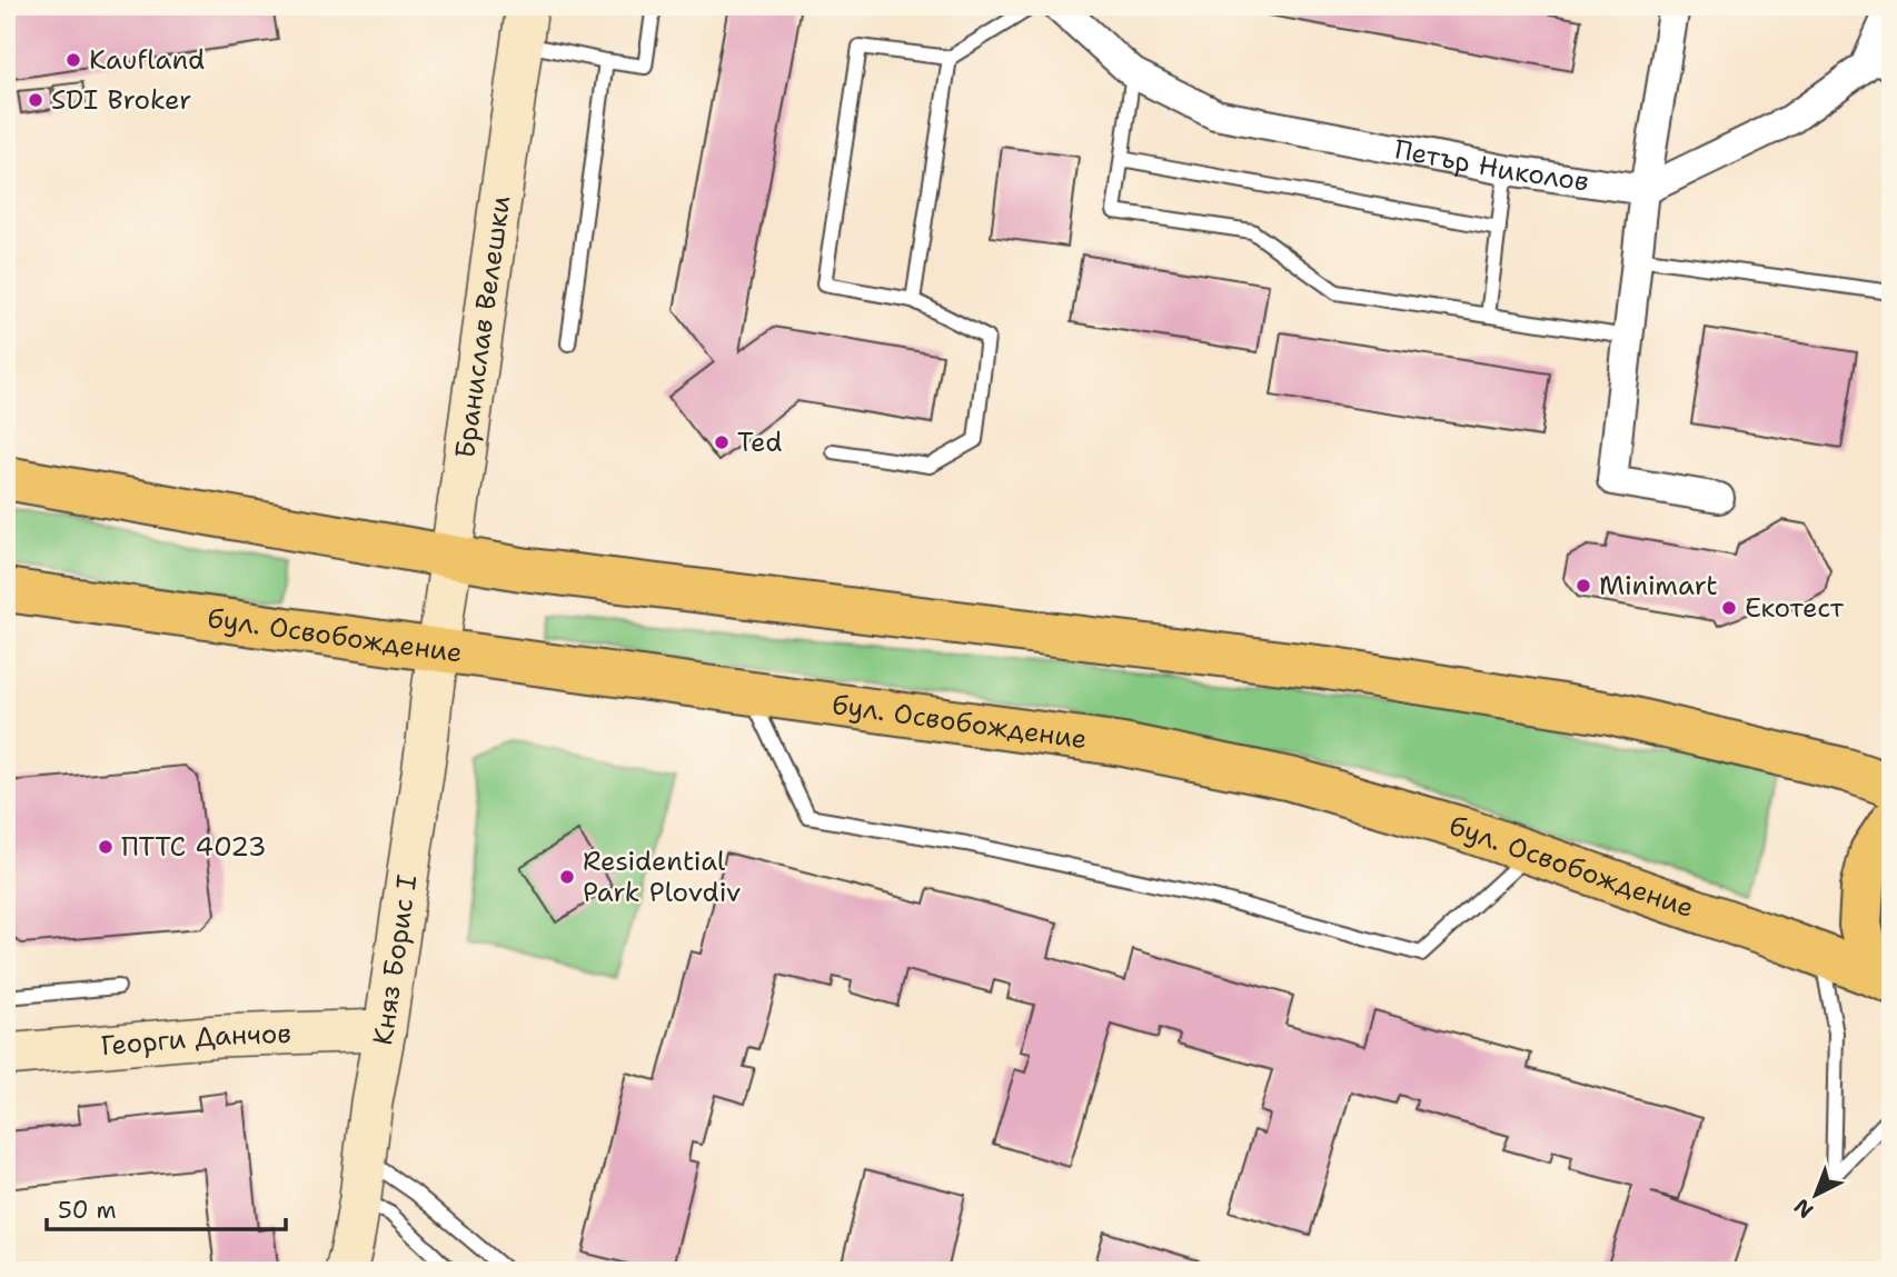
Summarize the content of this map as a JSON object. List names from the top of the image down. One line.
{"streets":{"main road":["бул. Освобождение"],"street":["Петър Николов","Бранислав Велешки","Княз Борис I","Георги Данчов"]},"crossings":[["Бранислав Велешки","бул. Освобождение"],["Бранислав Велешки","Княз Борис I"],["бул. Освобождение","Княз Борис I"],["Княз Борис I","Георги Данчов"]],"places":["Kaufland","SDI Broker","Ted","Minimart","Екотест","ПТТС 4023","Residential Park Plovdiv"],"scale_bar":"50 m","north":"bottom left"}
